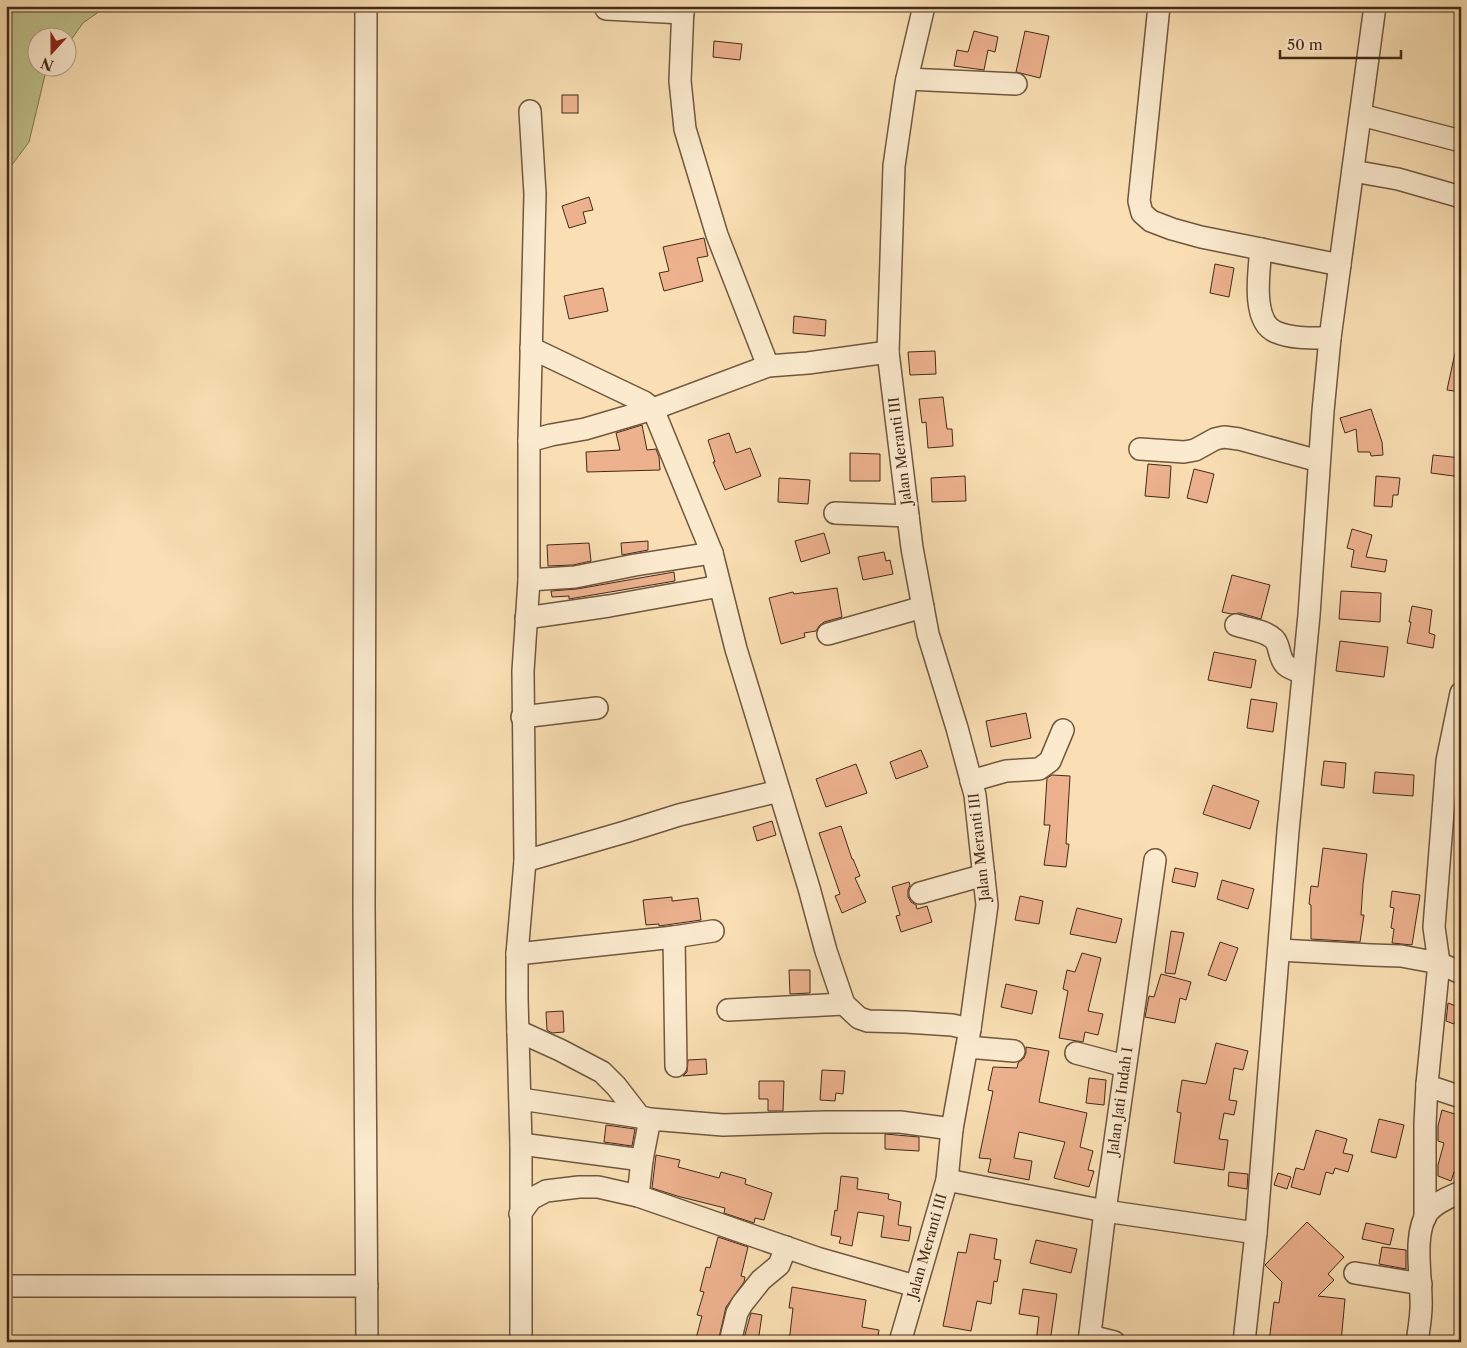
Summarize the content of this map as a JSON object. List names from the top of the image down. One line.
{"streets":{"street":["Jalan Meranti III","Jalan Jati Indah I"]},"scale_bar":"50 m","north":"bottom"}
